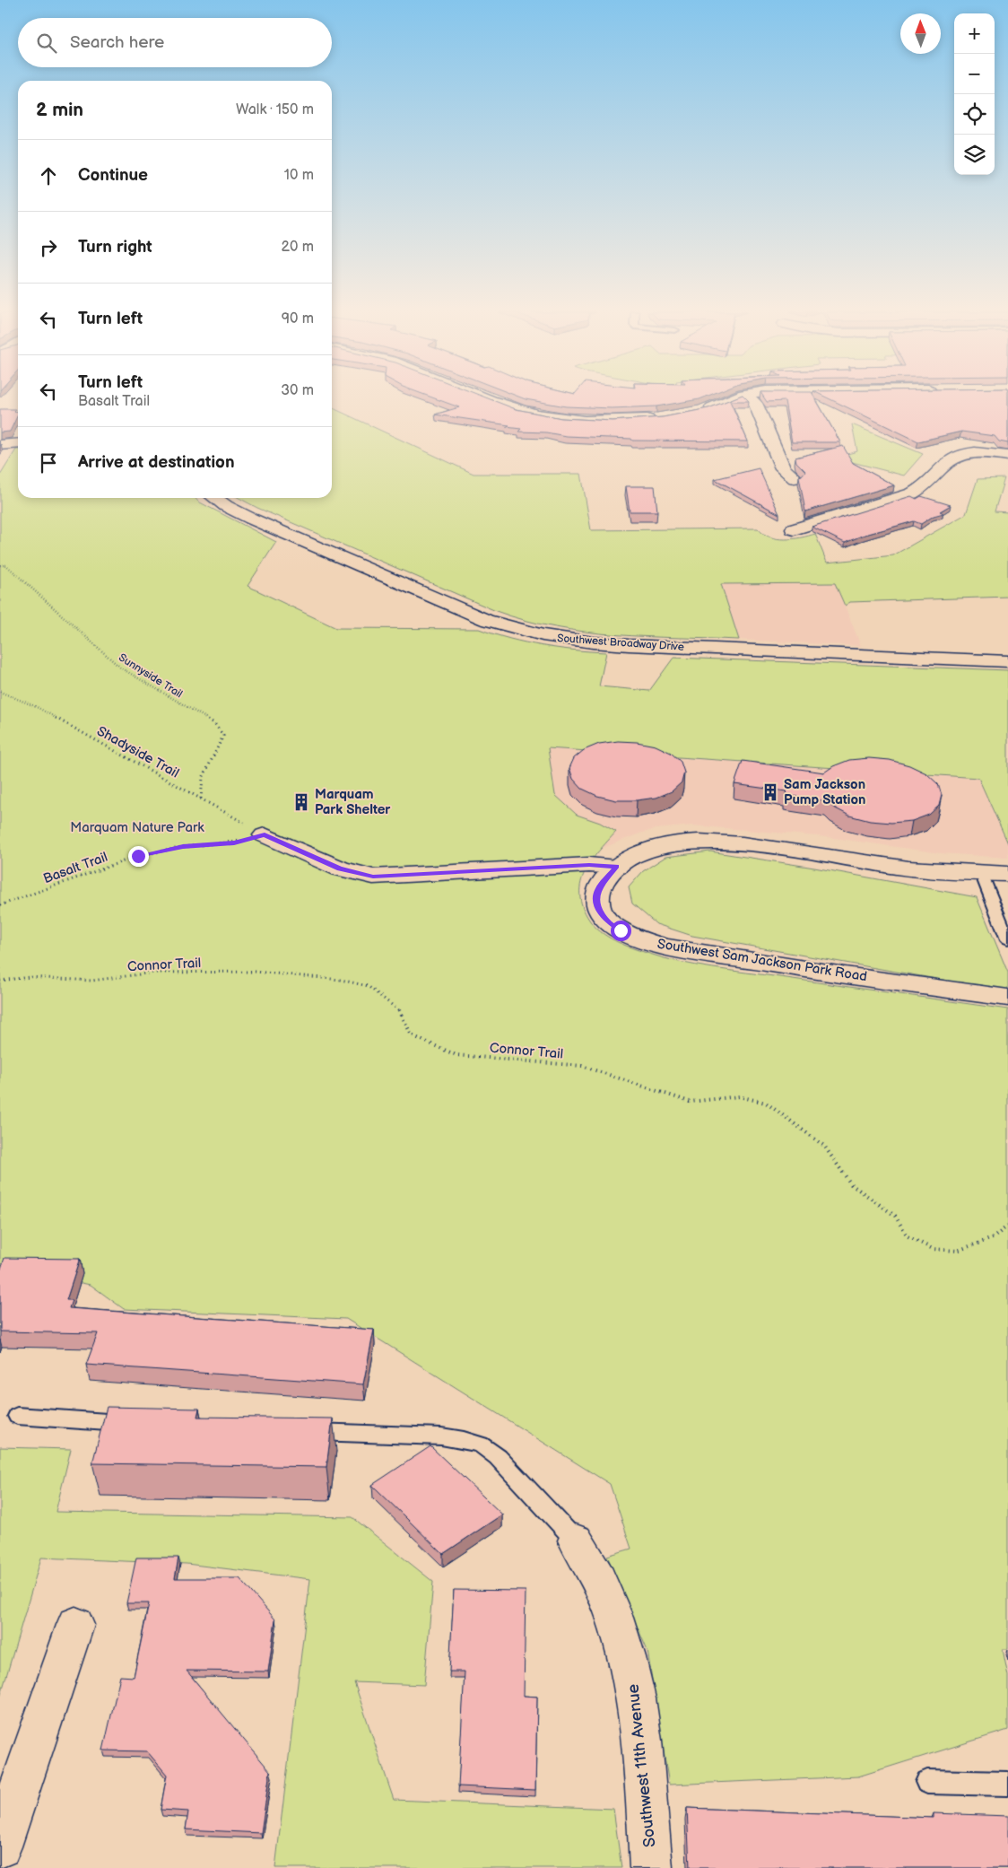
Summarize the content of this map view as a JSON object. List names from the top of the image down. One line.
{"streets":{"street":["Southwest Broadway Drive","Southwest Sam Jackson Park Road","Southwest 11th Avenue"],"path":["Sunnyside Trail","Shadyside Trail","Basalt Trail","Connor Trail"]},"crossings":[["Sunnyside Trail","Shadyside Trail"],["Shadyside Trail","Basalt Trail"]],"parks":["Marquam Nature Park"],"places":{"building":["Sam Jackson Pump Station","Marquam Park Shelter"]},"north":"top","page":{"map_buttons":["+","−"],"search":"Search here","heading":["2 min","Walk · 150 m"],"list":[["Continue","10 m"],["Turn right","20 m"],["Turn left","90 m"],["Turn left","Basalt Trail","30 m"],"Arrive at destination"]}}
